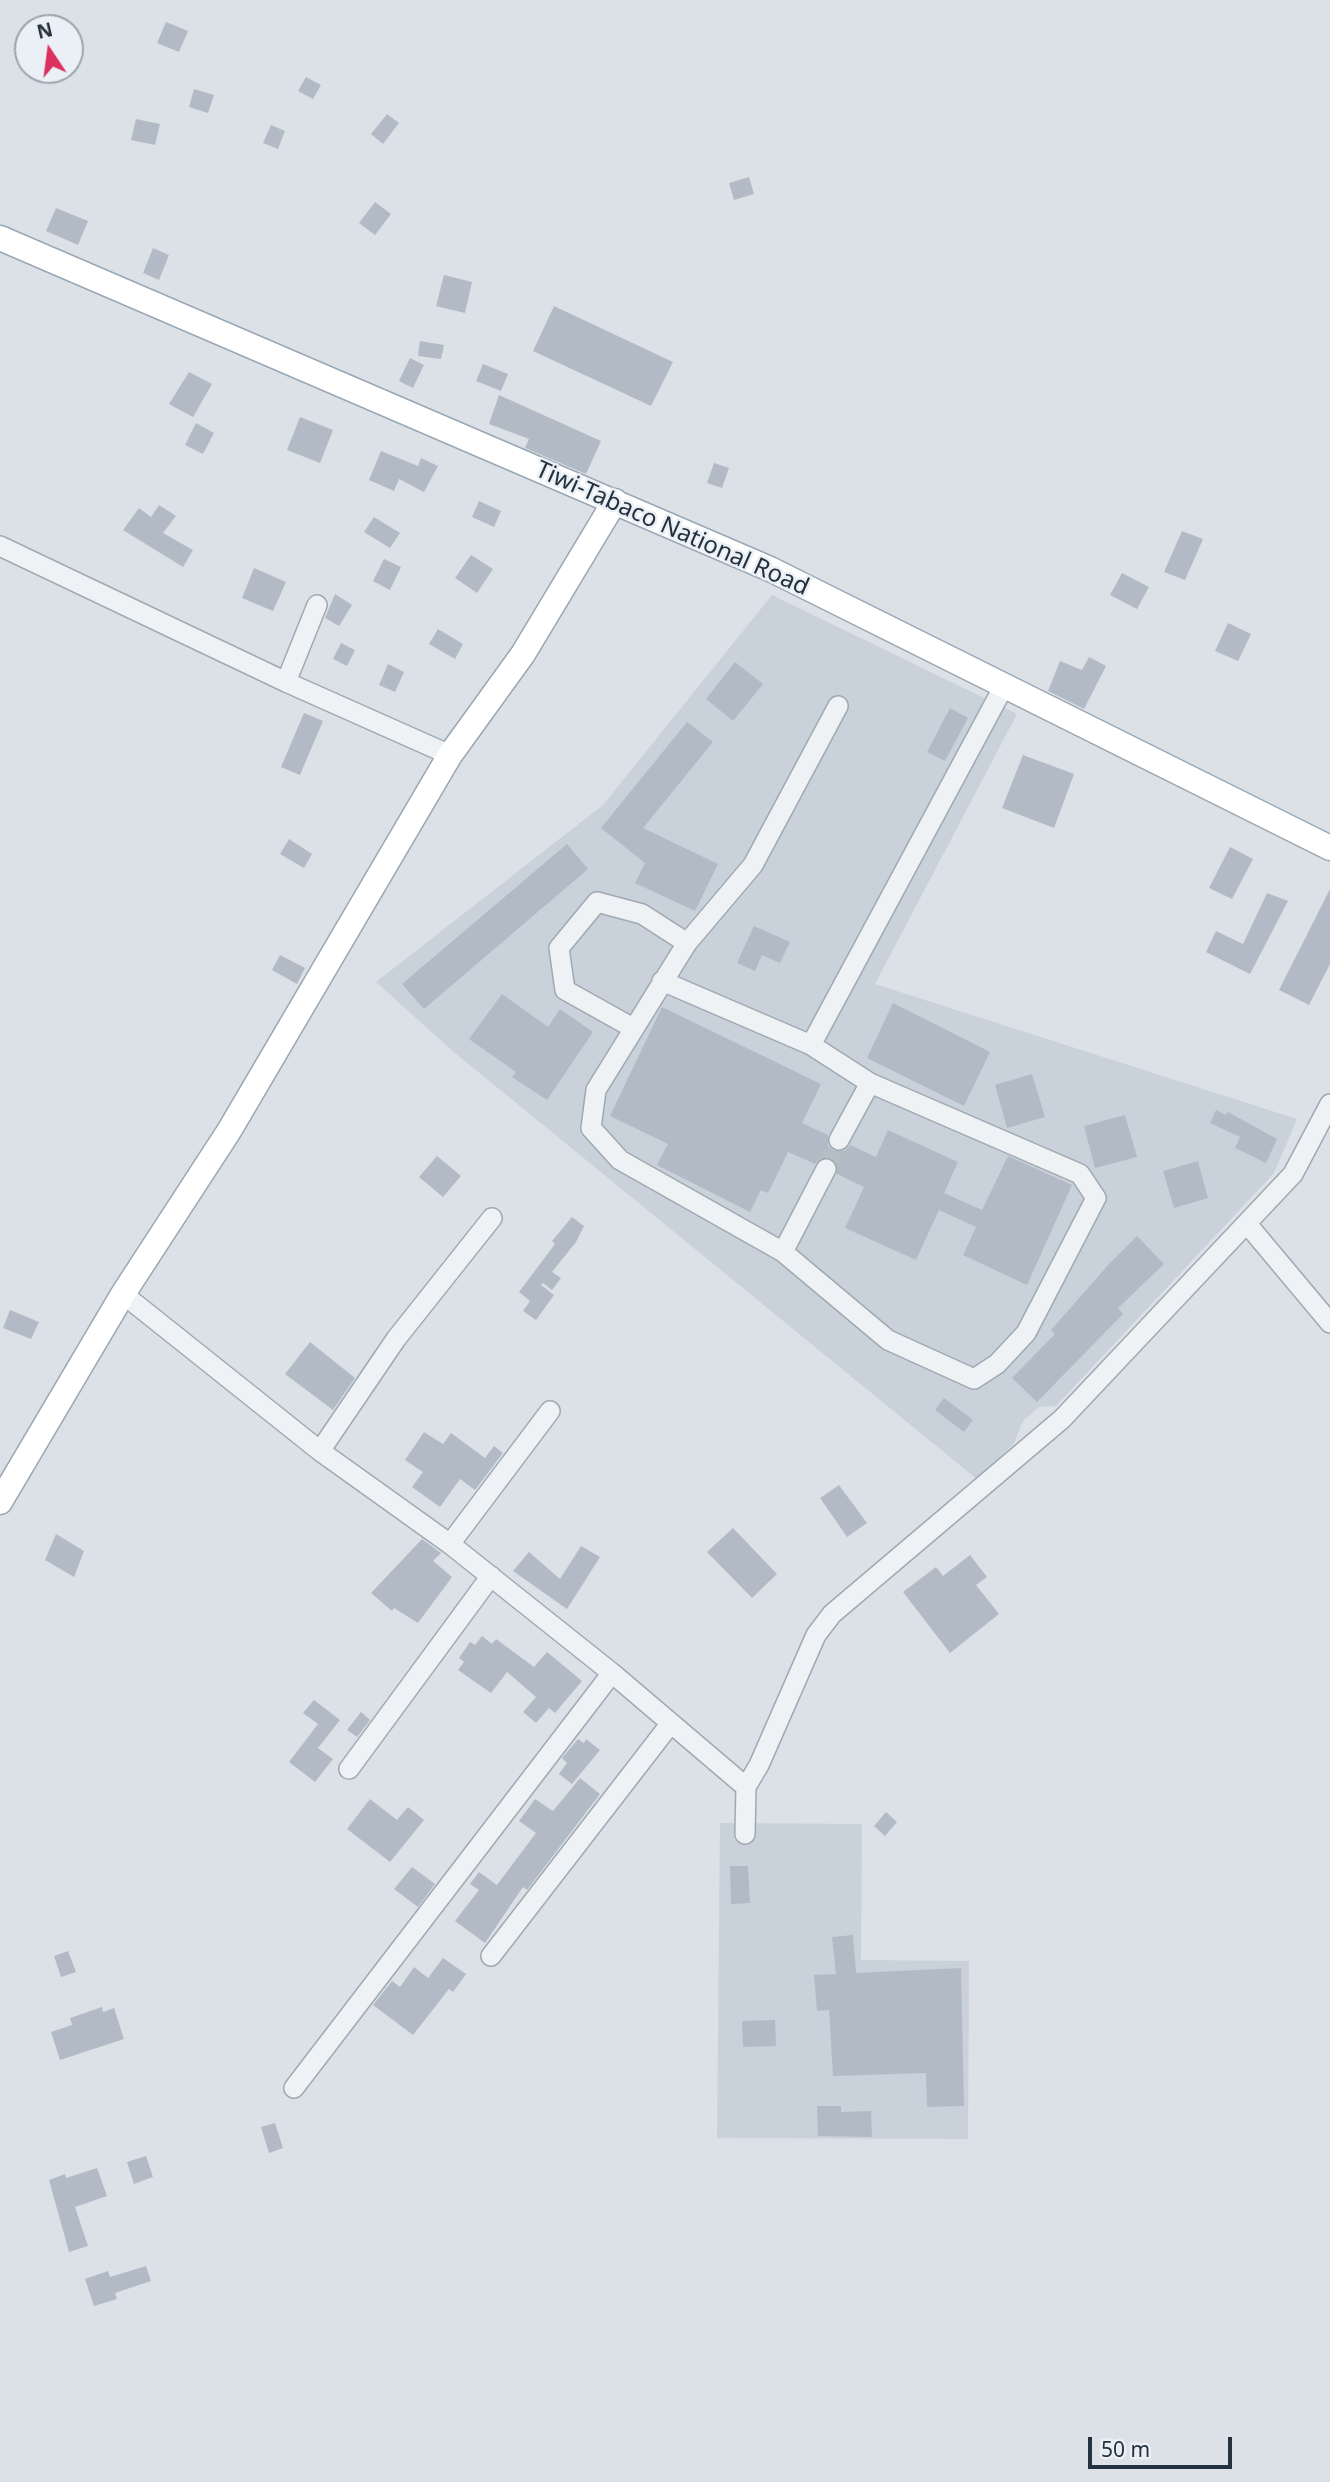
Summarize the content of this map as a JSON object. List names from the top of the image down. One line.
{"streets":{"main road":["Tiwi-Tabaco National Road"]},"scale_bar":"50 m","north":"top"}
